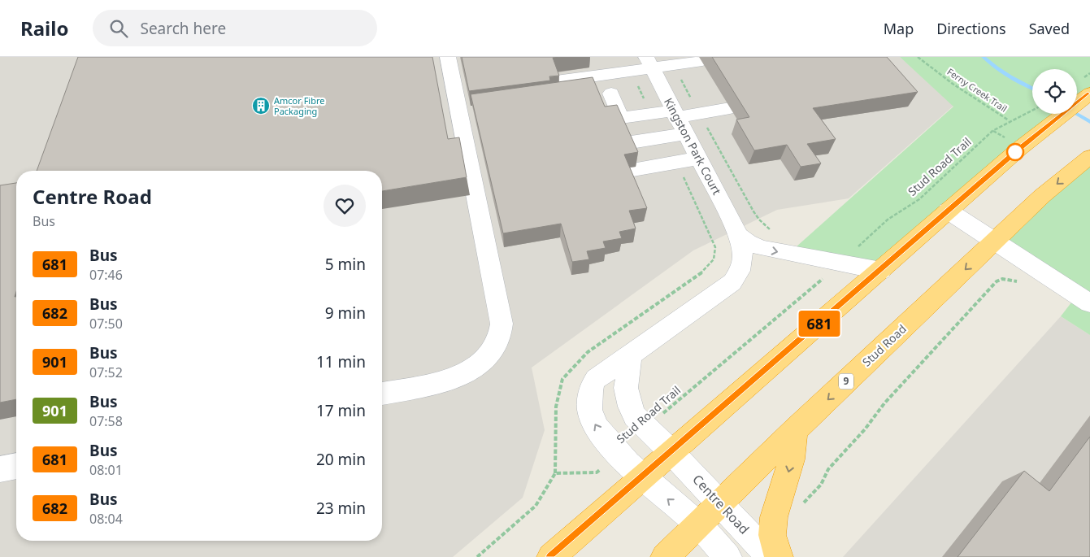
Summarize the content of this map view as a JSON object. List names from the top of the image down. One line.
{"streets":{"highway":["Stud Road","9"],"street":["Kingston Park Court","Centre Road"],"path":["Ferny Creek Trail","Stud Road Trail"]},"crossings":[["Ferny Creek Trail","Stud Road Trail"],["Kingston Park Court","Stud Road Trail"],["Stud Road","Centre Road"]],"places":{"building":["Amcor Fibre Packaging"]},"lines":["bus line 681"],"page":{"header":"Railo","search":"Search here","nav":["Map","Directions","Saved"],"on_map":"681","heading":["Centre Road","Bus"],"list":[{"mark":"681","name":"Bus","note":"07:46","value":"5 min"},{"mark":"682","name":"Bus","note":"07:50","value":"9 min"},{"mark":"901","name":"Bus","note":"07:52","value":"11 min"},{"mark":"901","name":"Bus","note":"07:58","value":"17 min"},{"mark":"681","name":"Bus","note":"08:01","value":"20 min"},{"mark":"682","name":"Bus","note":"08:04","value":"23 min"}]}}
